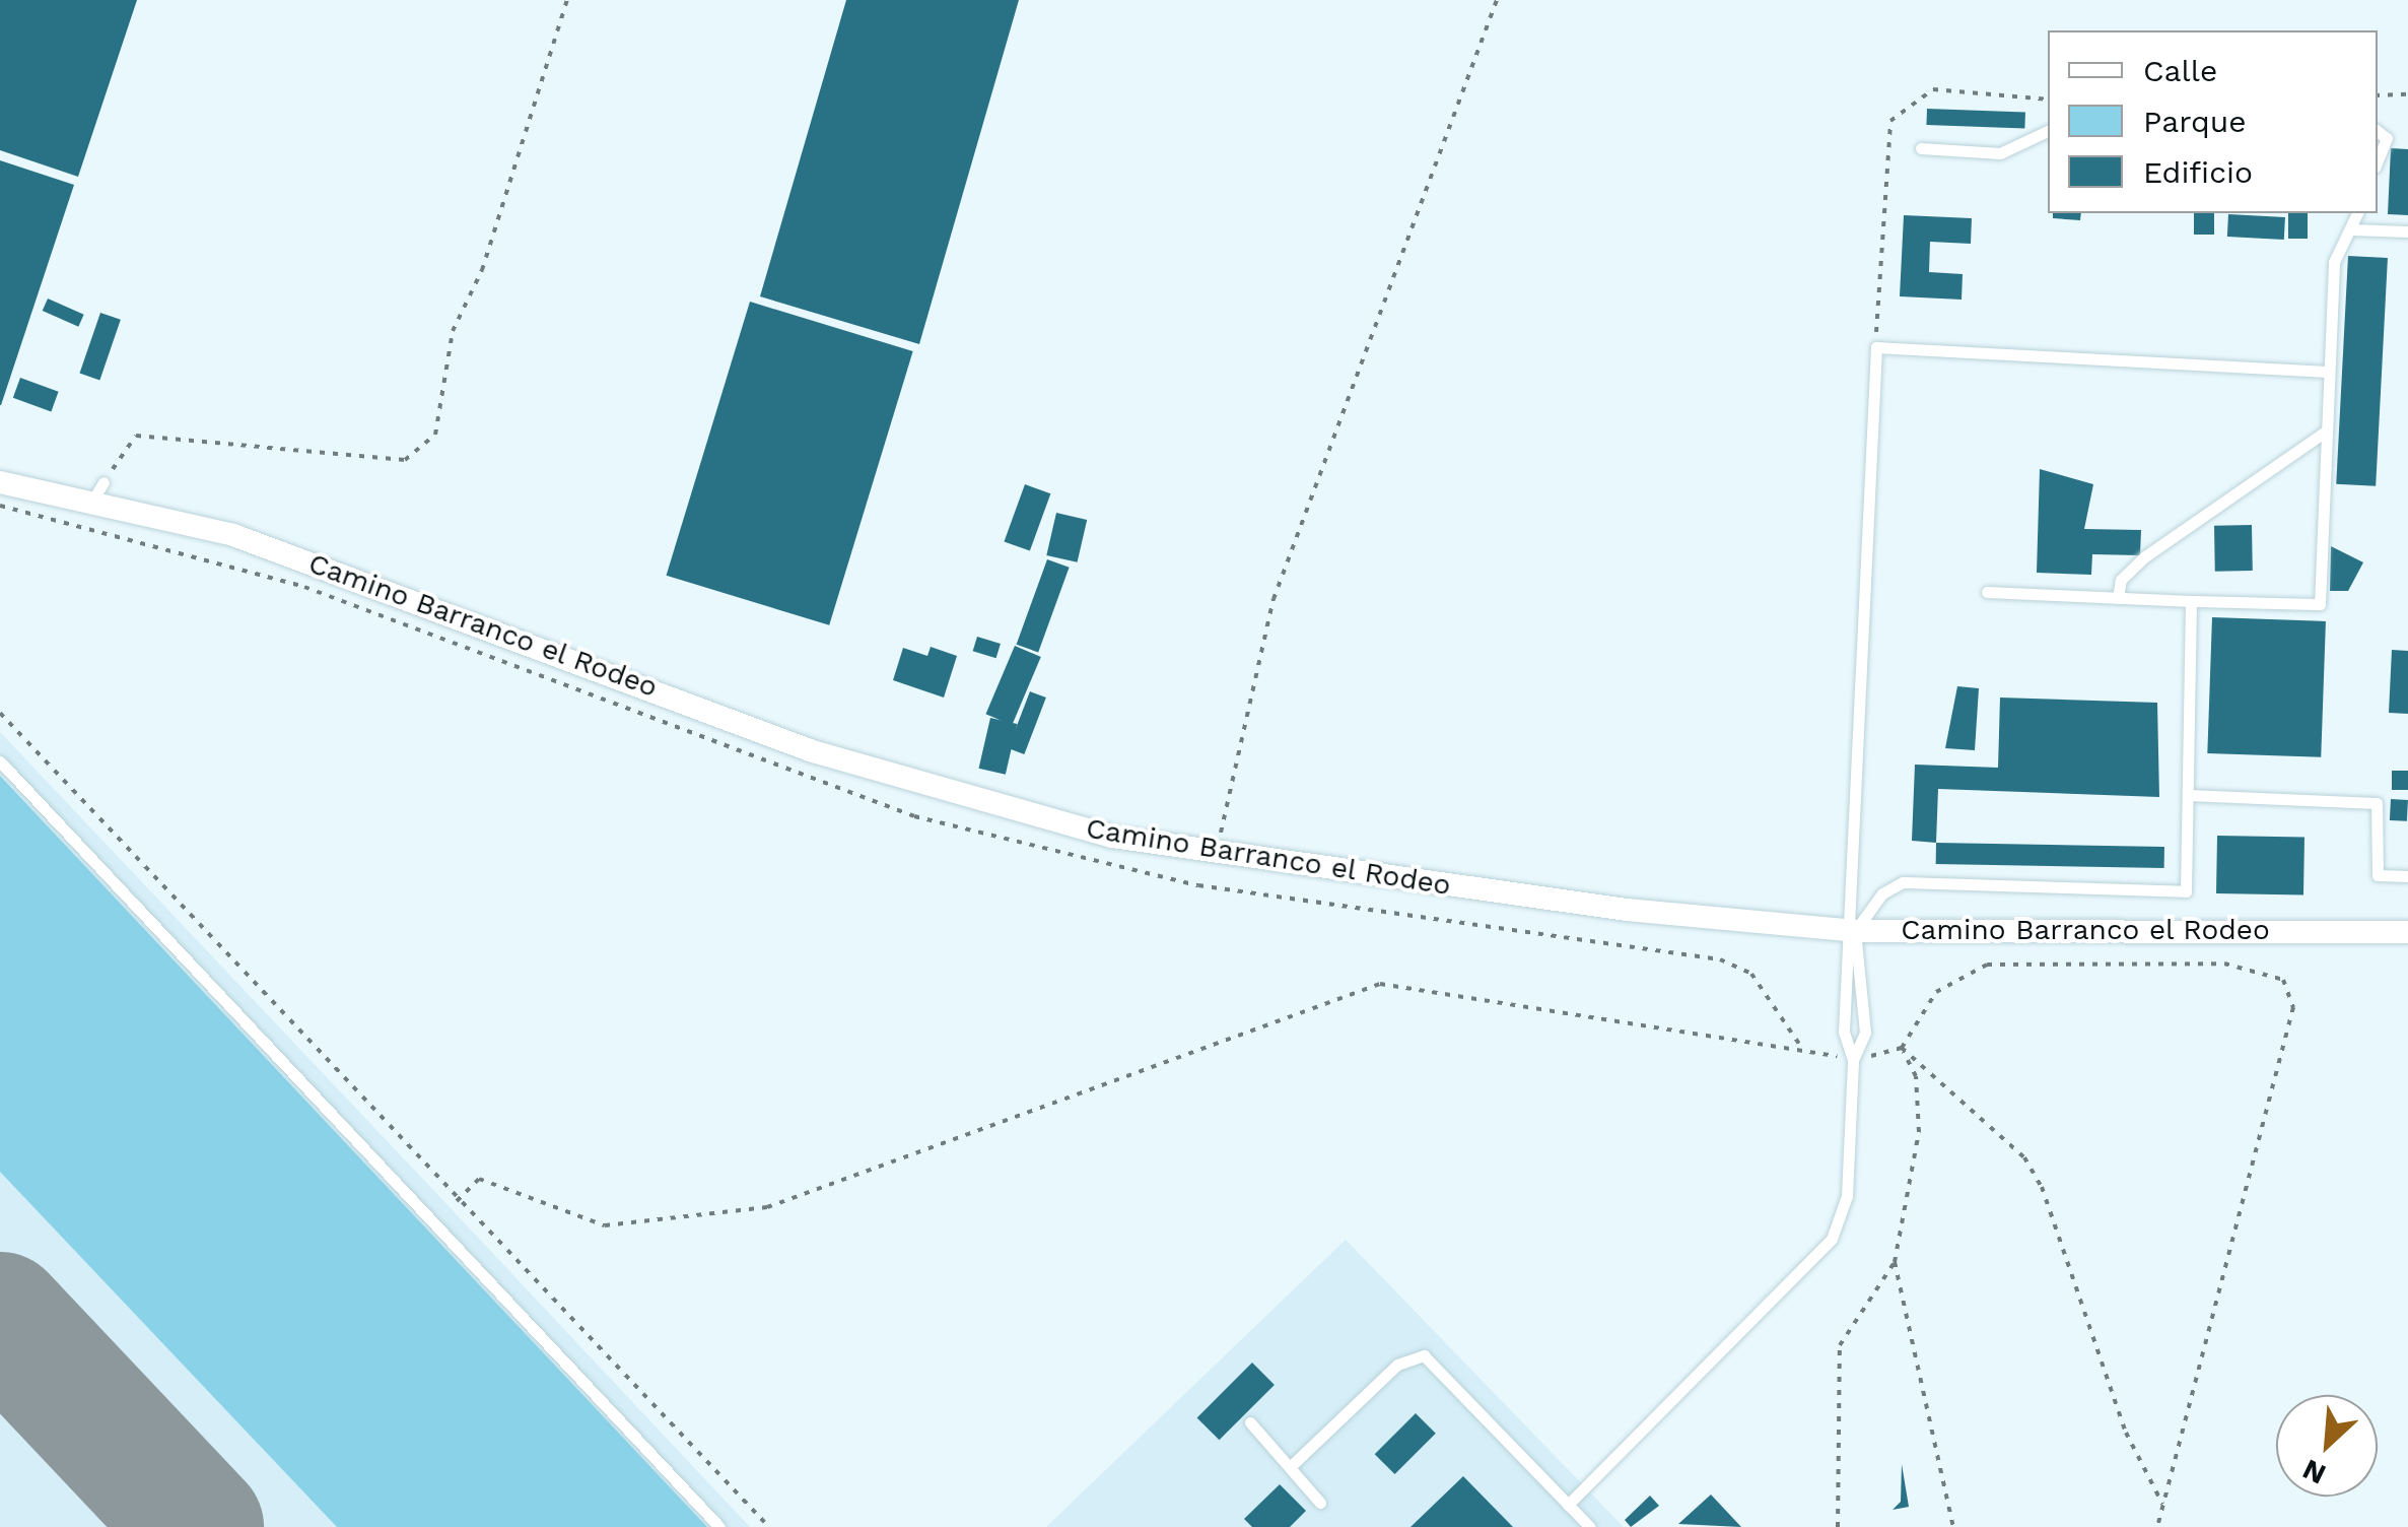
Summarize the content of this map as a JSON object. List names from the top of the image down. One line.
{"streets":{"street":["Camino Barranco el Rodeo"]},"legend":["Calle","Parque","Edificio"],"north":"bottom left"}
